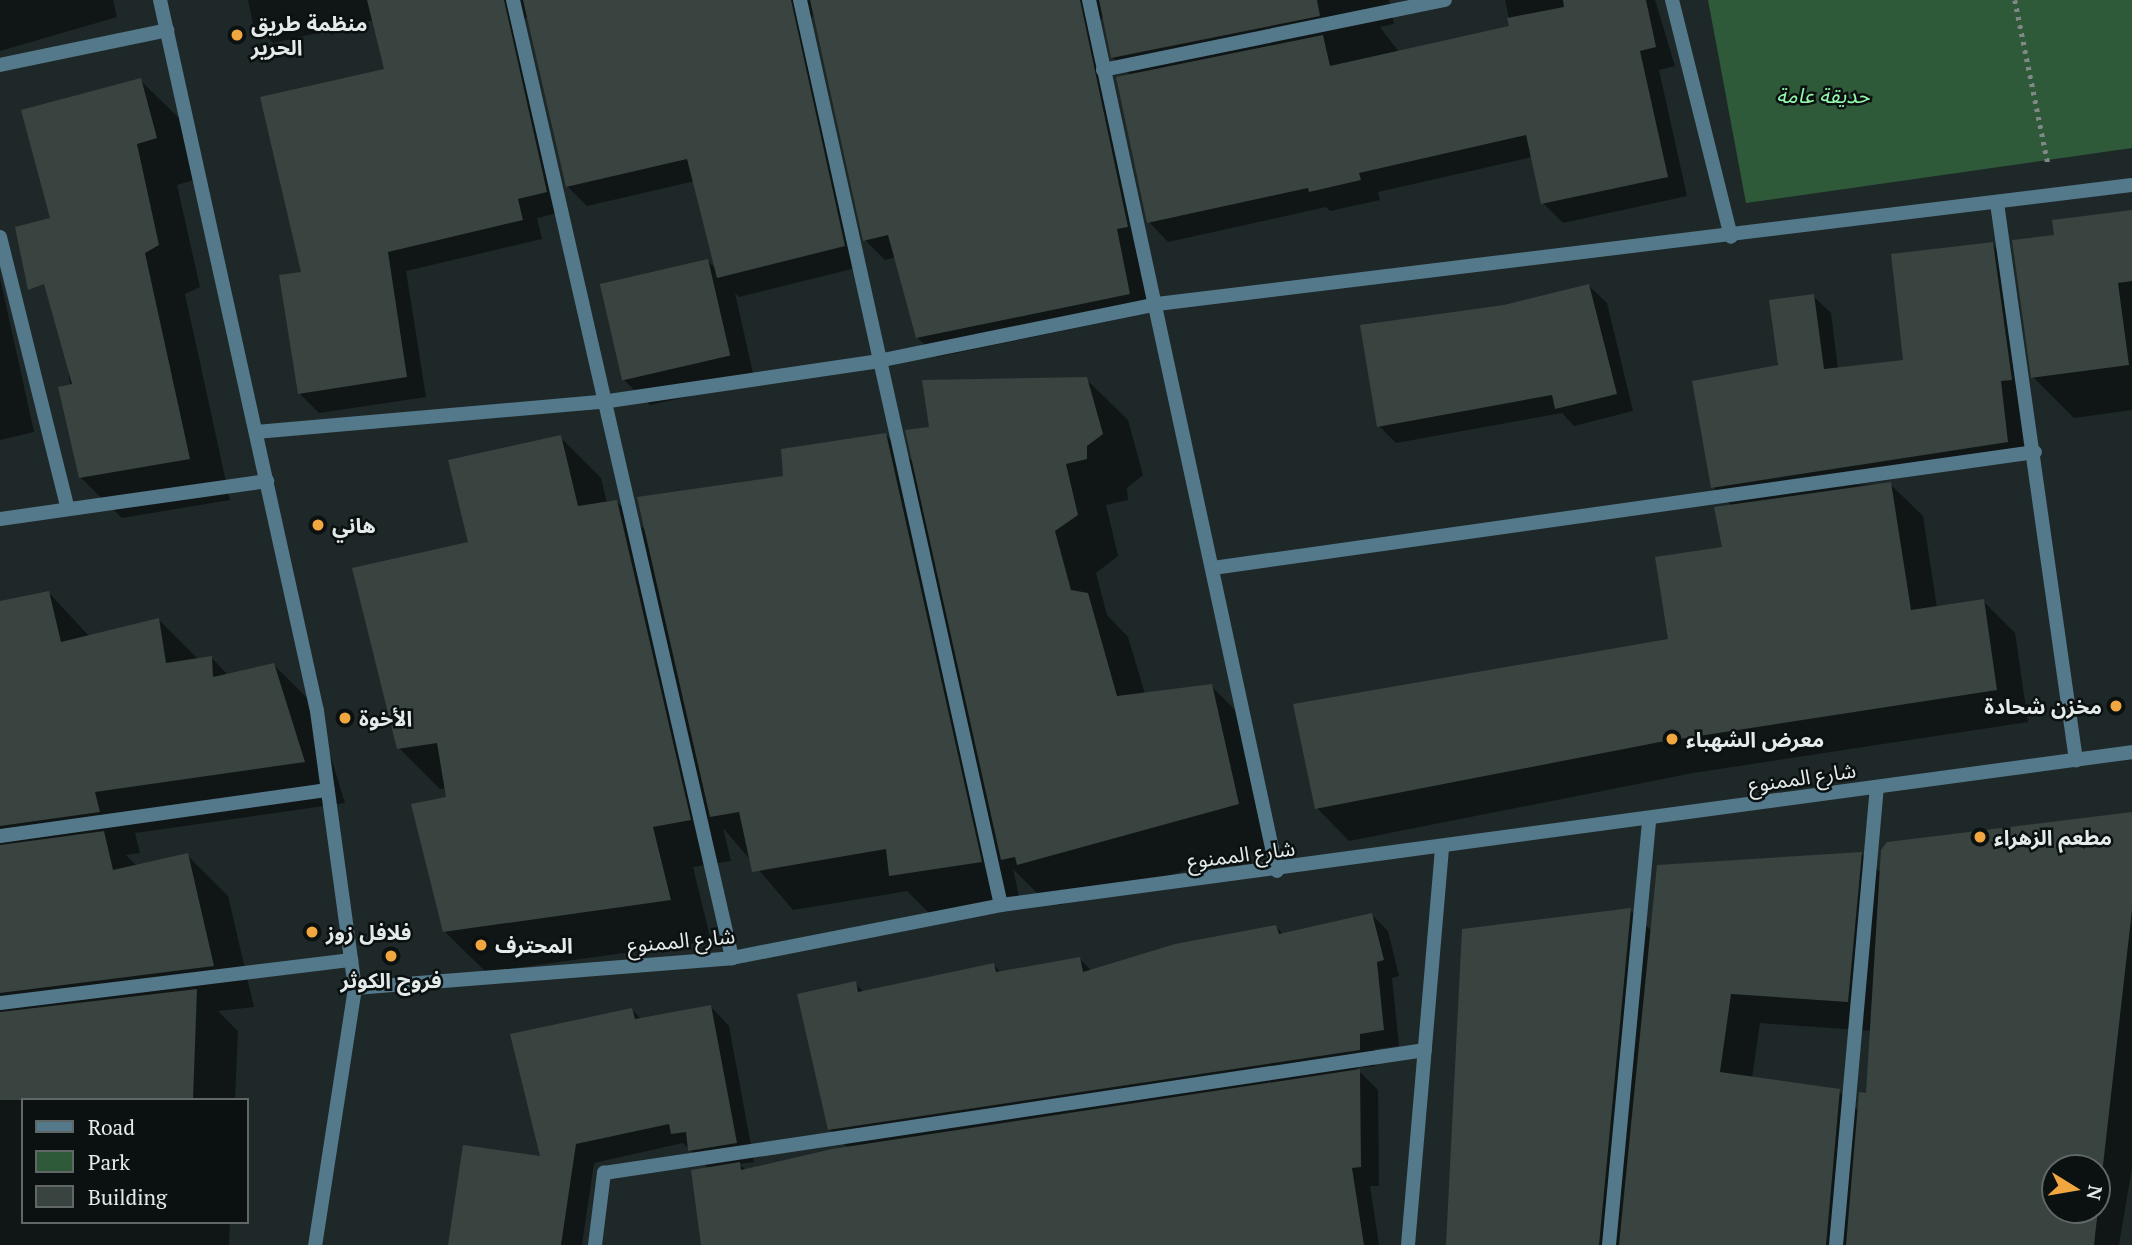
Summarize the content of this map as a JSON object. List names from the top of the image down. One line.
{"streets":{"street":["شارع الممنوع"]},"parks":["حديقة عامة"],"places":["منظمة طريق الحرير","هاني","مخزن شحادة","الأخوة","معرض الشهباء","مطعم الزهراء","فلافل زوز","المحترف","فروج الكوثر"],"legend":["Road","Park","Building"],"north":"right"}
